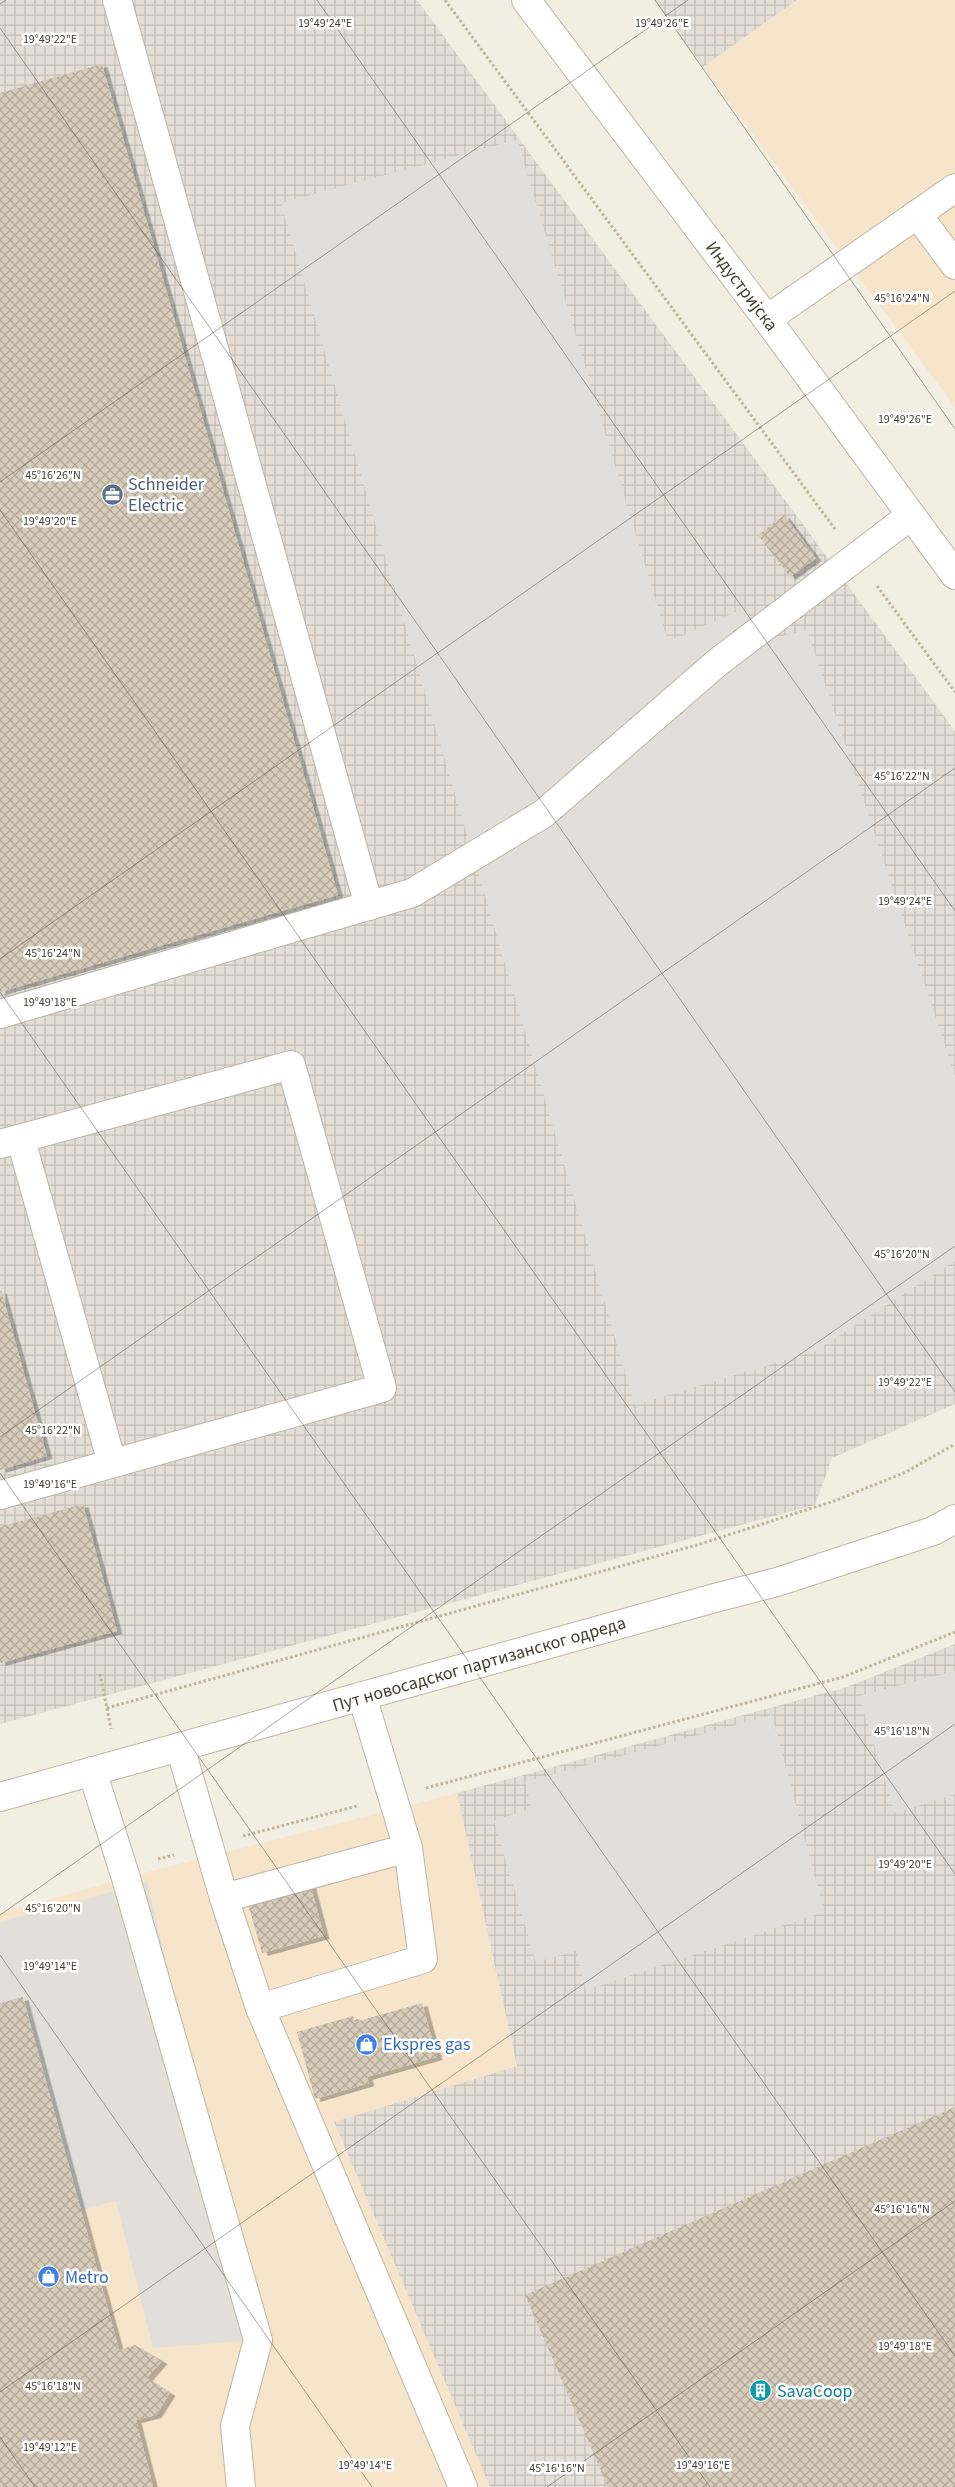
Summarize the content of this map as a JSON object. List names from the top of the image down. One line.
{"streets":{"street":["Индустријска","Пут новосадског партизанског одреда"]},"places":{"office":["Schneider Electric"],"shop":["Ekspres gas","Metro"],"building":["SavaCoop"]},"coordinates":["19°49'24\"E","19°49'26\"E","19°49'22\"E","45°16'24\"N","45°16'26\"N","19°49'20\"E","45°16'22\"N","19°49'18\"E","45°16'20\"N","19°49'16\"E","45°16'18\"N","19°49'14\"E","45°16'16\"N","19°49'12\"E"]}
